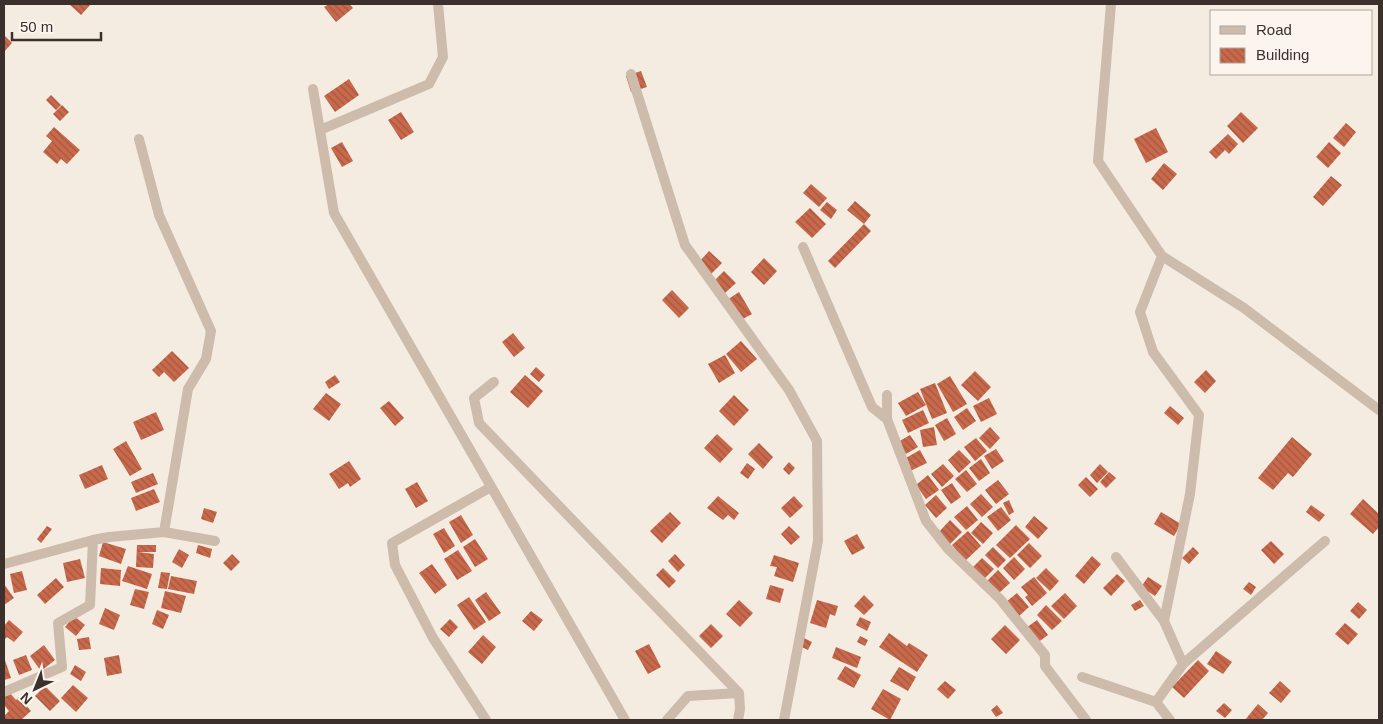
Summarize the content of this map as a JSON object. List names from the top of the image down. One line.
{"legend":["Road","Building"],"scale_bar":"50 m","north":"bottom left"}
